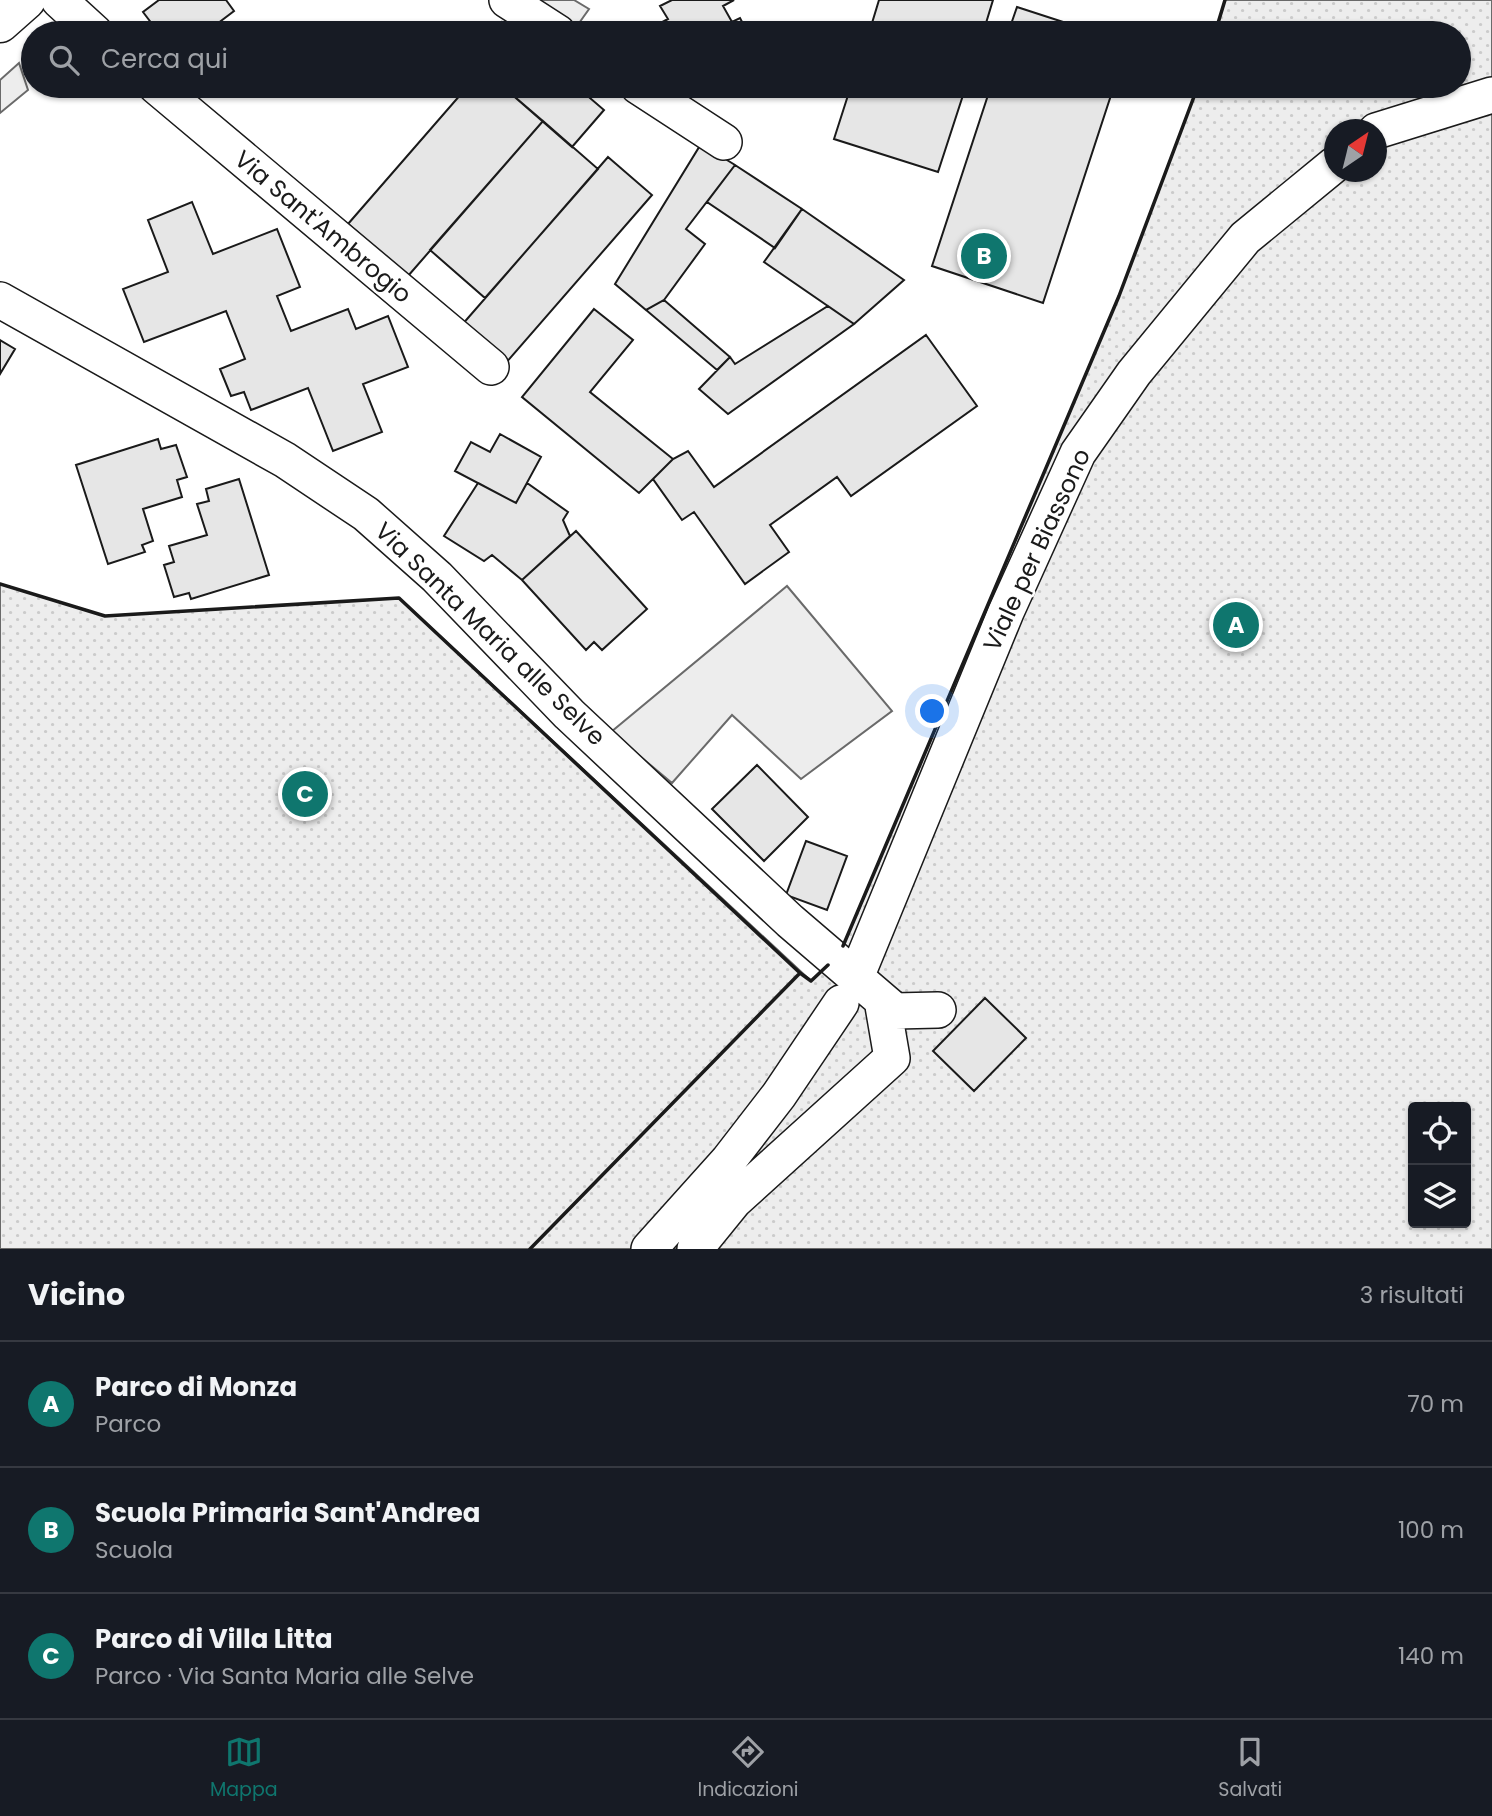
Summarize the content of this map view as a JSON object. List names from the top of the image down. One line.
{"streets":{"street":["Via Sant'Ambrogio","Viale per Biassono","Via Santa Maria alle Selve"]},"north":"top right","page":{"search":"Cerca qui","pins":["B","A","C"],"heading":["Vicino","3 risultati"],"list":[{"mark":"A","name":"Parco di Monza","note":"Parco","value":"70 m"},{"mark":"B","name":"Scuola Primaria Sant'Andrea","note":"Scuola","value":"100 m"},{"mark":"C","name":"Parco di Villa Litta","note":"Parco · Via Santa Maria alle Selve","value":"140 m"}],"nav":["Mappa","Indicazioni","Salvati"]}}
